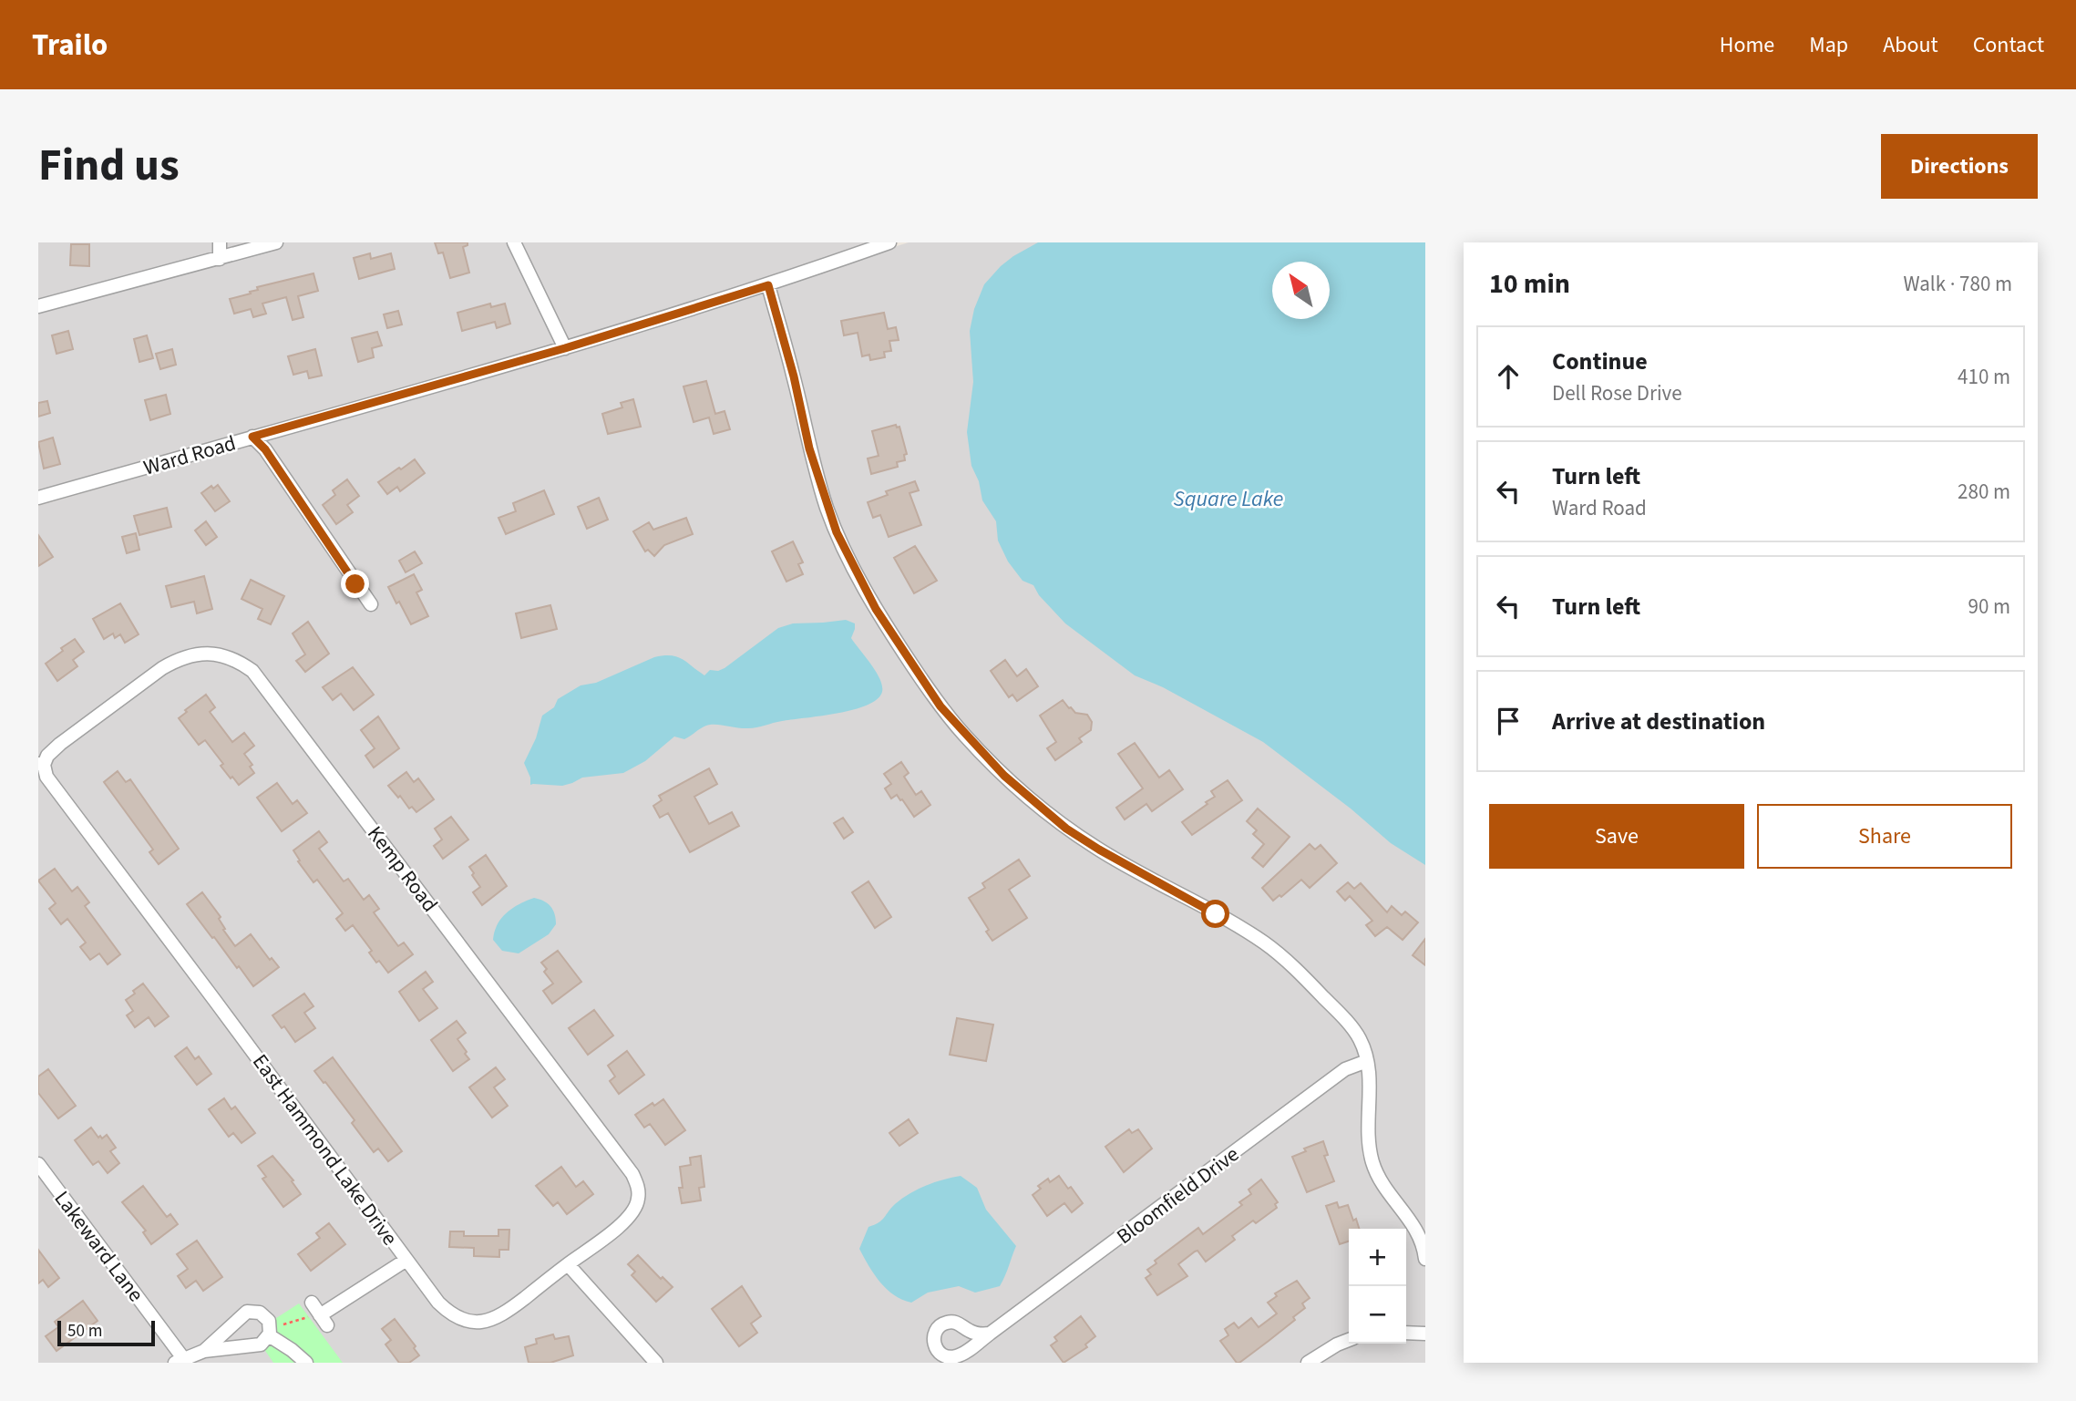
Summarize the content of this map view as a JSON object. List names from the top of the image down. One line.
{"streets":{"street":["Ward Road","Kemp Road","East Hammond Lake Drive","Bloomfield Drive","Lakeward Lane"]},"crossings":[["Kemp Road","East Hammond Lake Drive"]],"water":["Square Lake"],"scale_bar":"50 m","north":"top left","page":{"header":"Trailo","nav":["Home","Map","About","Contact"],"title":"Find us","buttons":["Directions",["Save","Share"]],"heading":["10 min","Walk · 780 m"],"list":[["Continue","Dell Rose Drive","410 m"],["Turn left","Ward Road","280 m"],["Turn left","90 m"],"Arrive at destination"],"map_buttons":["+","−"],"scale":"50 m"}}
